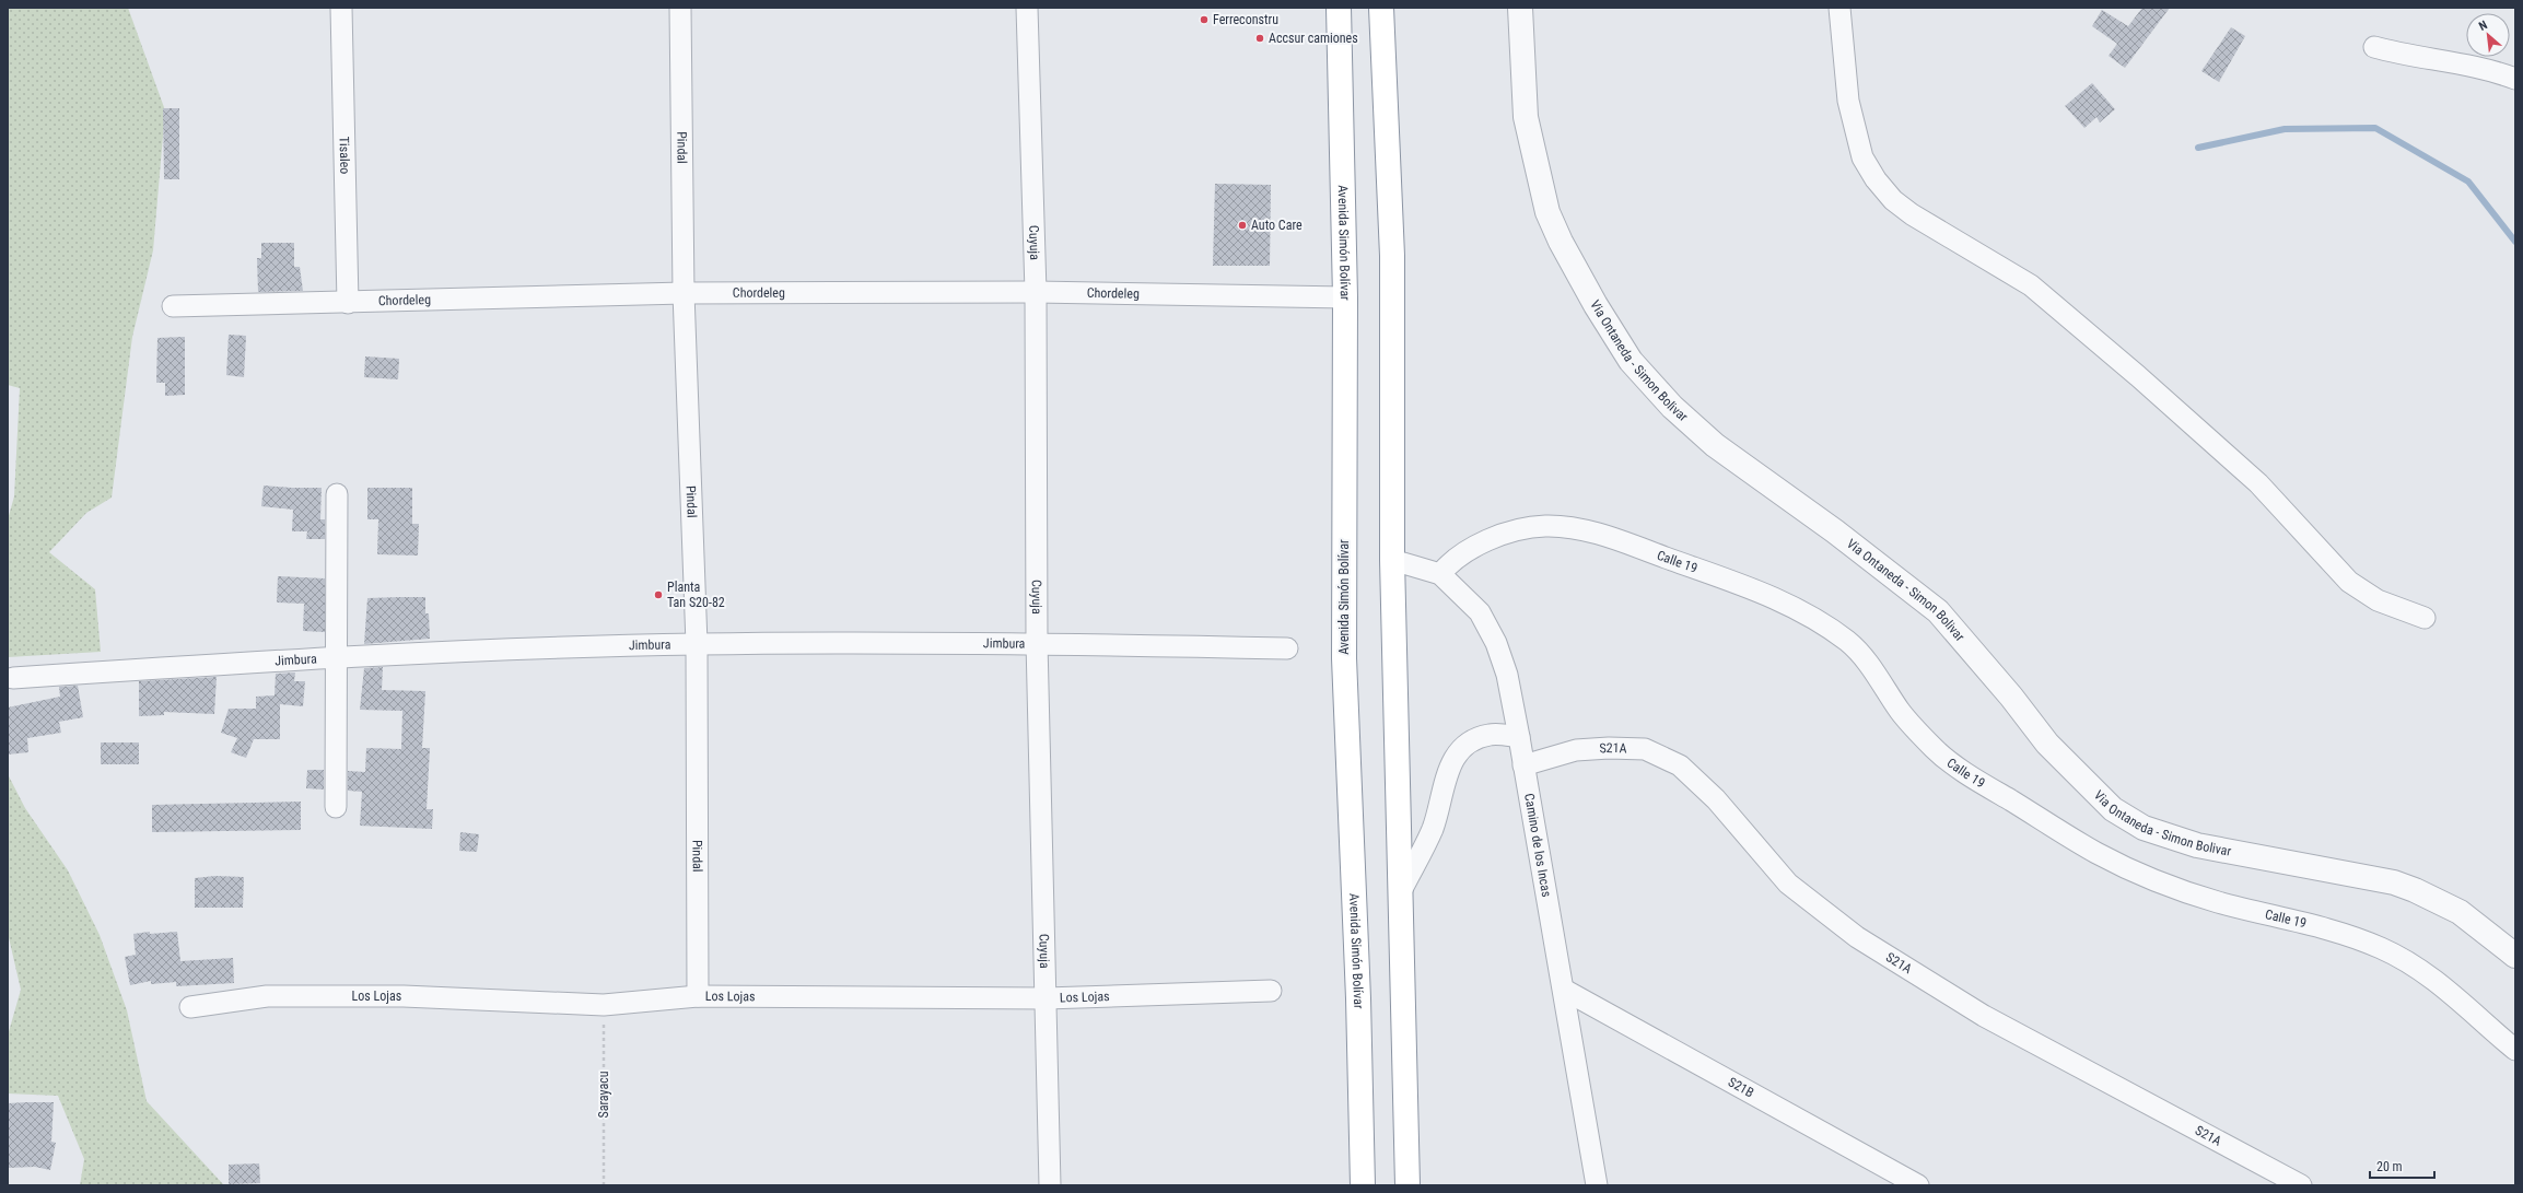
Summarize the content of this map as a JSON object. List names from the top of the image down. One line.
{"streets":{"highway":["Avenida Simón Bolívar"],"street":["Pindal","Tisaleo","Cuyuja","Chordeleg","Via Ontaneda - Simon Bolivar","Calle 19","Jimbura","S21A","Camino de los Incas","Los Lojas","S21B"],"path":["Sarayacu"]},"crossings":[["Pindal","Chordeleg"],["Pindal","Jimbura"],["Pindal","Los Lojas"],["Tisaleo","Chordeleg"],["Cuyuja","Chordeleg"],["Cuyuja","Jimbura"],["Cuyuja","Los Lojas"],["Avenida Simón Bolívar","Chordeleg"],["Calle 19","Camino de los Incas"],["S21A","Camino de los Incas"],["Camino de los Incas","S21B"],["Los Lojas","Sarayacu"]],"places":["Ferreconstru","Accsur camiones","Auto Care","Planta Tan S20-82"],"scale_bar":"20 m","north":"top left"}
